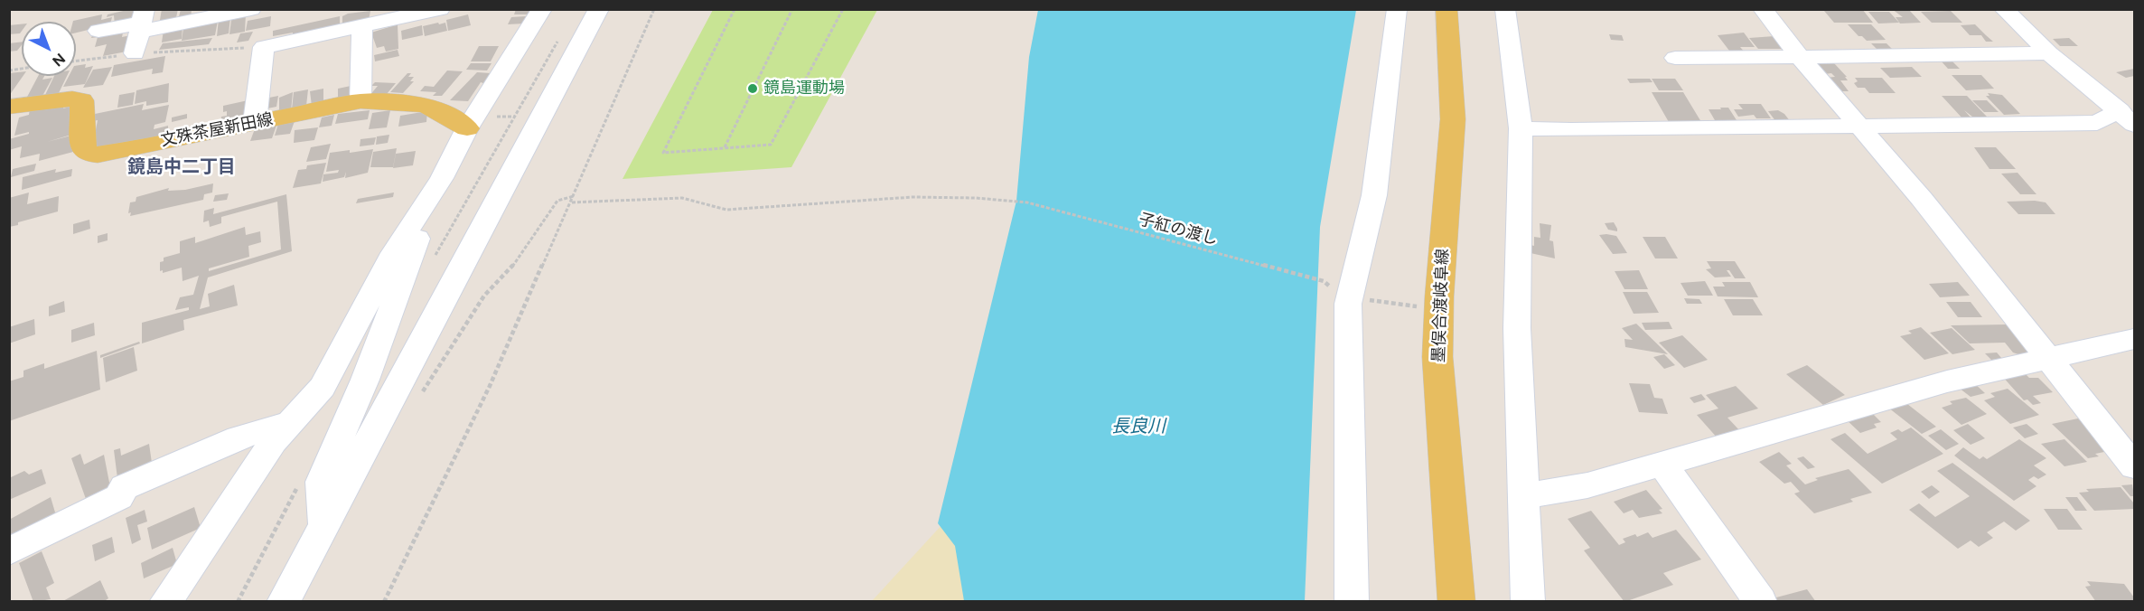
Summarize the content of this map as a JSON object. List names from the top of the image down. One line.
{"streets":{"main road":["文殊茶屋新田線","墨俣合渡岐阜線"],"path":["子紅の渡し"]},"districts":["鏡島中二丁目"],"water":["長良川"],"places":["鏡島運動場"],"north":"bottom right"}
